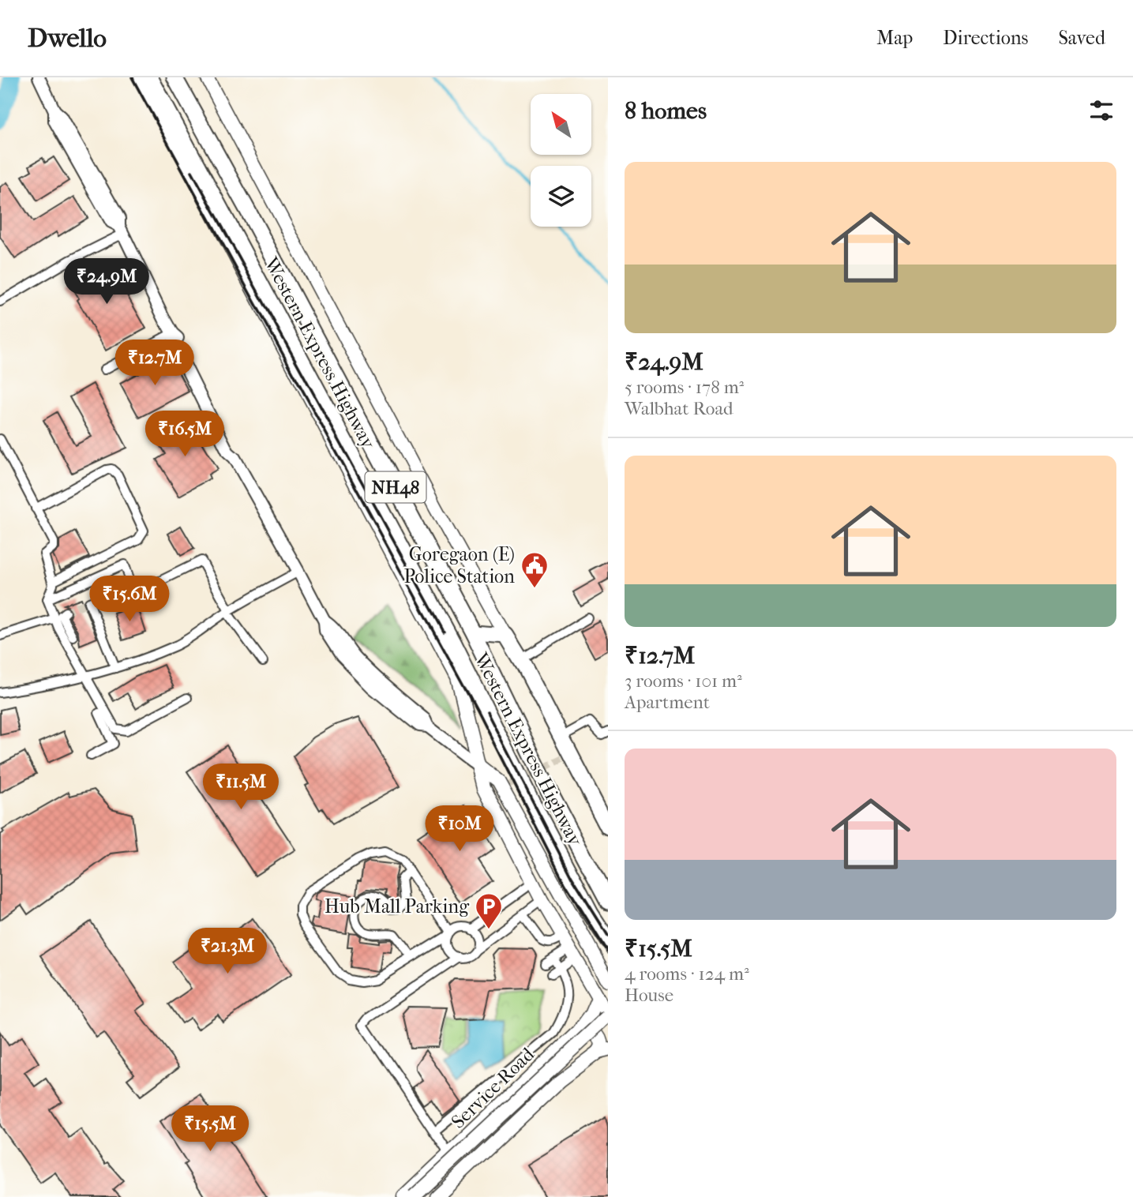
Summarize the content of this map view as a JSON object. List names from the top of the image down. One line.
{"streets":{"highway":["Western Express Highway","NH48"],"main road":["Service Road"]},"places":{"public building":["Goregaon (E) Police Station"],"parking":["Hub Mall Parking"]},"north":"top left","page":{"header":"Dwello","nav":["Map","Directions","Saved"],"heading":"8 homes","list":[{"name":"₹24.9M","note":"5 rooms · 178 m² · Walbhat Road"},{"name":"₹12.7M","note":"3 rooms · 101 m² · Apartment"},{"name":"₹15.5M","note":"4 rooms · 124 m² · House"}],"price":["₹24.9M","₹12.7M","₹16.5M","₹15.6M","₹11.5M","₹10M","₹21.3M","₹15.5M"]}}
